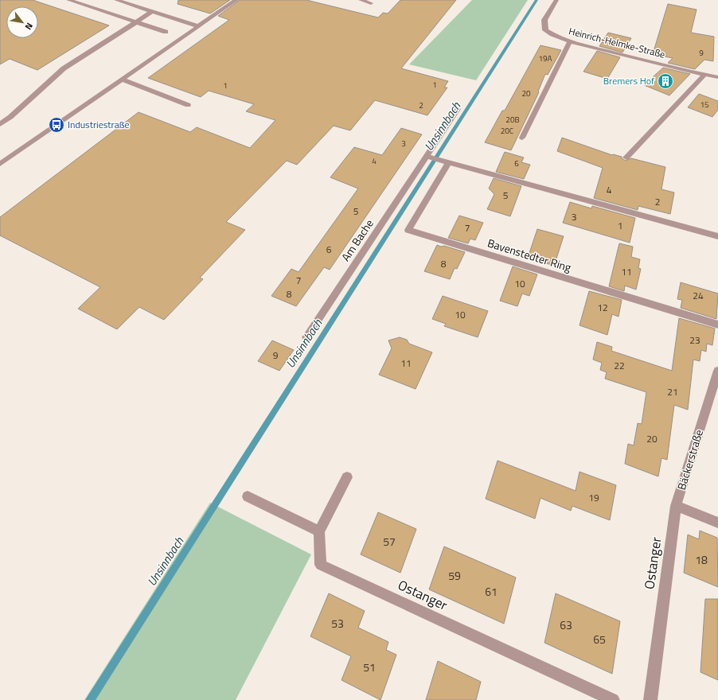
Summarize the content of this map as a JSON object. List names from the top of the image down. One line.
{"streets":{"street":["Heinrich-Helmke-Straße","Am Bache","Bavenstedter Ring","Bäckerstraße","Ostanger"]},"crossings":[["Bäckerstraße","Ostanger"]],"water":["Unsinnbach"],"places":{"building":["Bremers Hof"],"bus stop":["Industriestraße"]},"house_numbers":["9","19A","1","1","20","15","2","20B","20C","3","4","6","4","5","2","5","3","1","7","6","8","11","7","10","8","24","12","10","23","9","11","22","21","20","19","57","18","59","61","53","63","65","51"],"north":"bottom right"}
